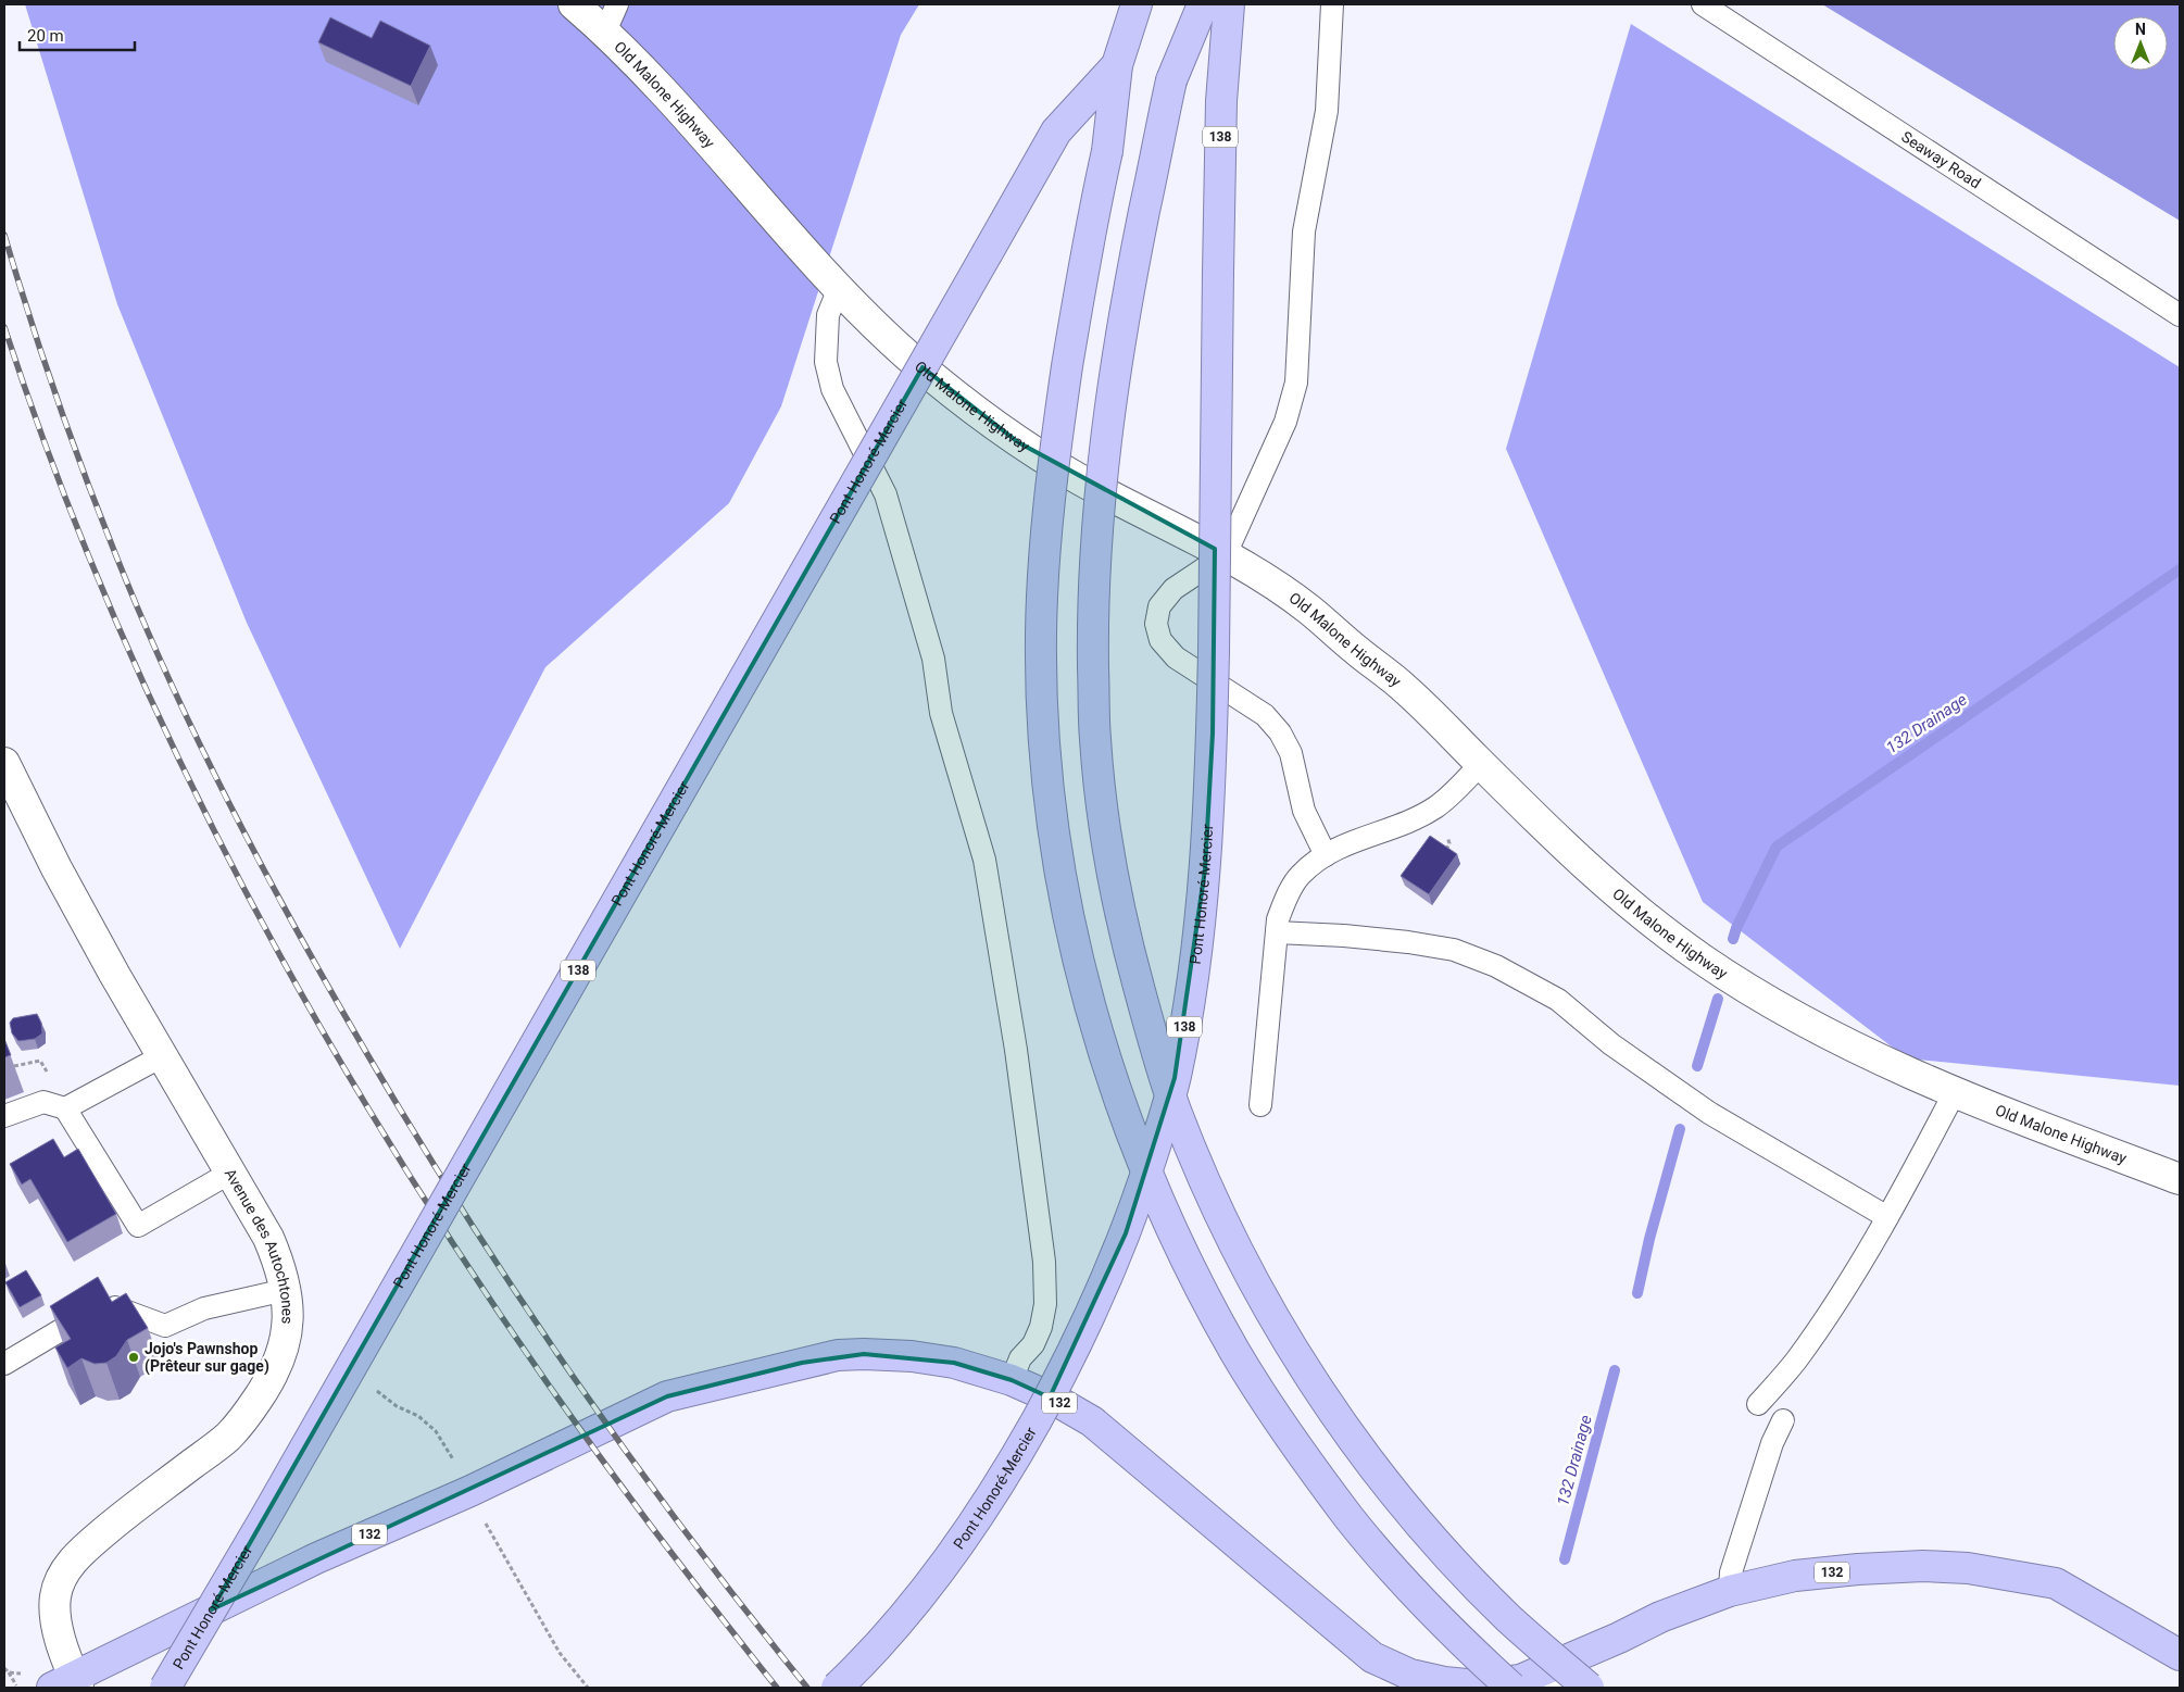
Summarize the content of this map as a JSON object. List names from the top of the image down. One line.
{"streets":{"highway":["138","Pont Honoré-Mercier","132"],"street":["Old Malone Highway","Avenue des Autochtones"],"lane":["Seaway Road"]},"crossings":[["Avenue des Autochtones","132"]],"water":["132 Drainage"],"places":["Jojo's Pawnshop (Prêteur sur gage)"],"scale_bar":"20 m","north":"top"}
